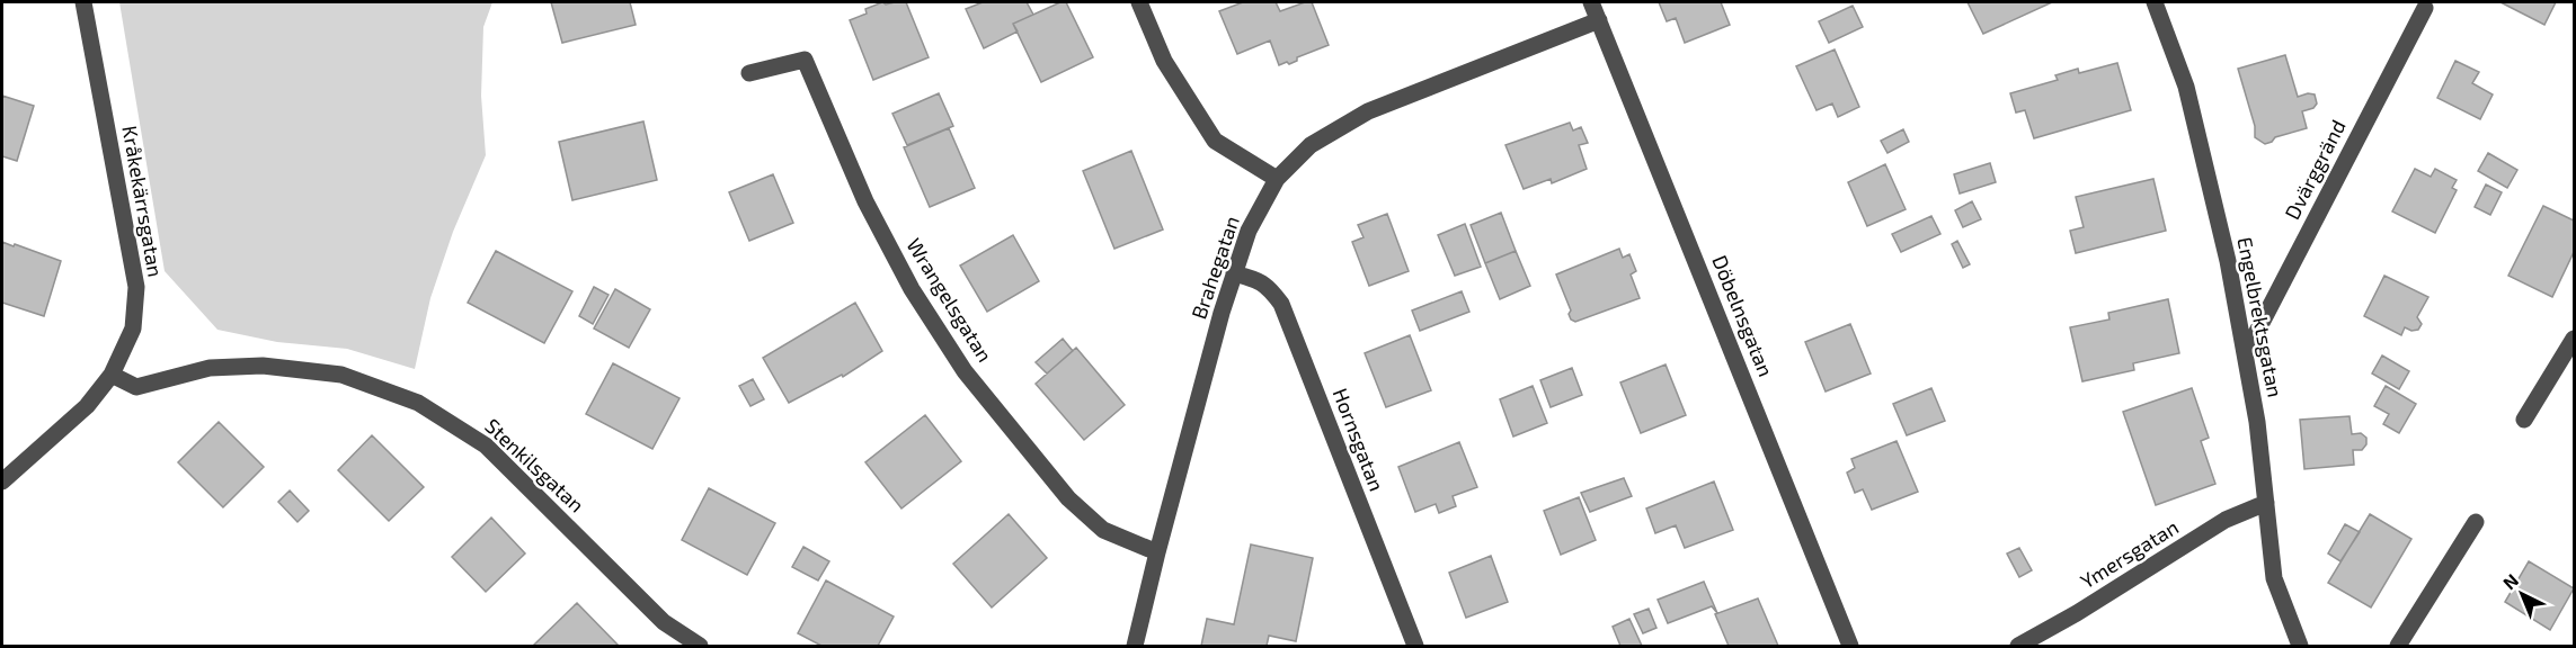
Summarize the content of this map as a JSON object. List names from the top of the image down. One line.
{"streets":{"street":["Dvärggränd","Kråkekärrsgatan","Brahegatan","Wrangelsgatan","Döbelnsgatan","Engelbrektsgatan","Hornsgatan","Stenkilsgatan","Ymersgatan"]},"crossings":[["Dvärggränd","Engelbrektsgatan"],["Kråkekärrsgatan","Stenkilsgatan"],["Brahegatan","Wrangelsgatan"],["Brahegatan","Döbelnsgatan"],["Brahegatan","Hornsgatan"],["Engelbrektsgatan","Ymersgatan"]],"north":"top left"}
